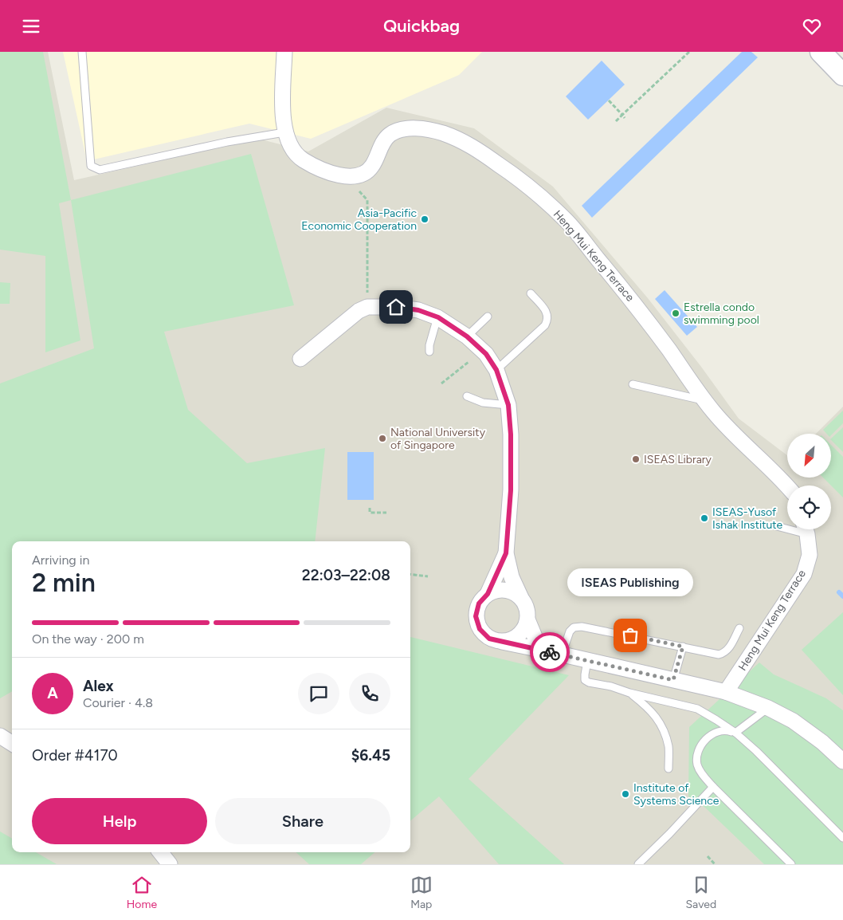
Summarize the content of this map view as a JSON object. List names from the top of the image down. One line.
{"streets":{"street":["Heng Mui Keng Terrace"]},"places":["Asia-Pacific Economic Cooperation","Estrella condo swimming pool","National University of Singapore","ISEAS Library","ISEAS-Yusof Ishak Institute","ISEAS Publishing","Institute of Systems Science"],"north":"bottom left","page":{"header":"Quickbag","heading":["2 min","Arriving in","22:03–22:08"],"panel":["Alex","Courier · 4.8","Order #4170","$6.45"],"bubble":"ISEAS Publishing","bar":"On the way · 200 m","round":"A","buttons":["Help","Share"],"tabs":["Home","Map","Saved"]}}
